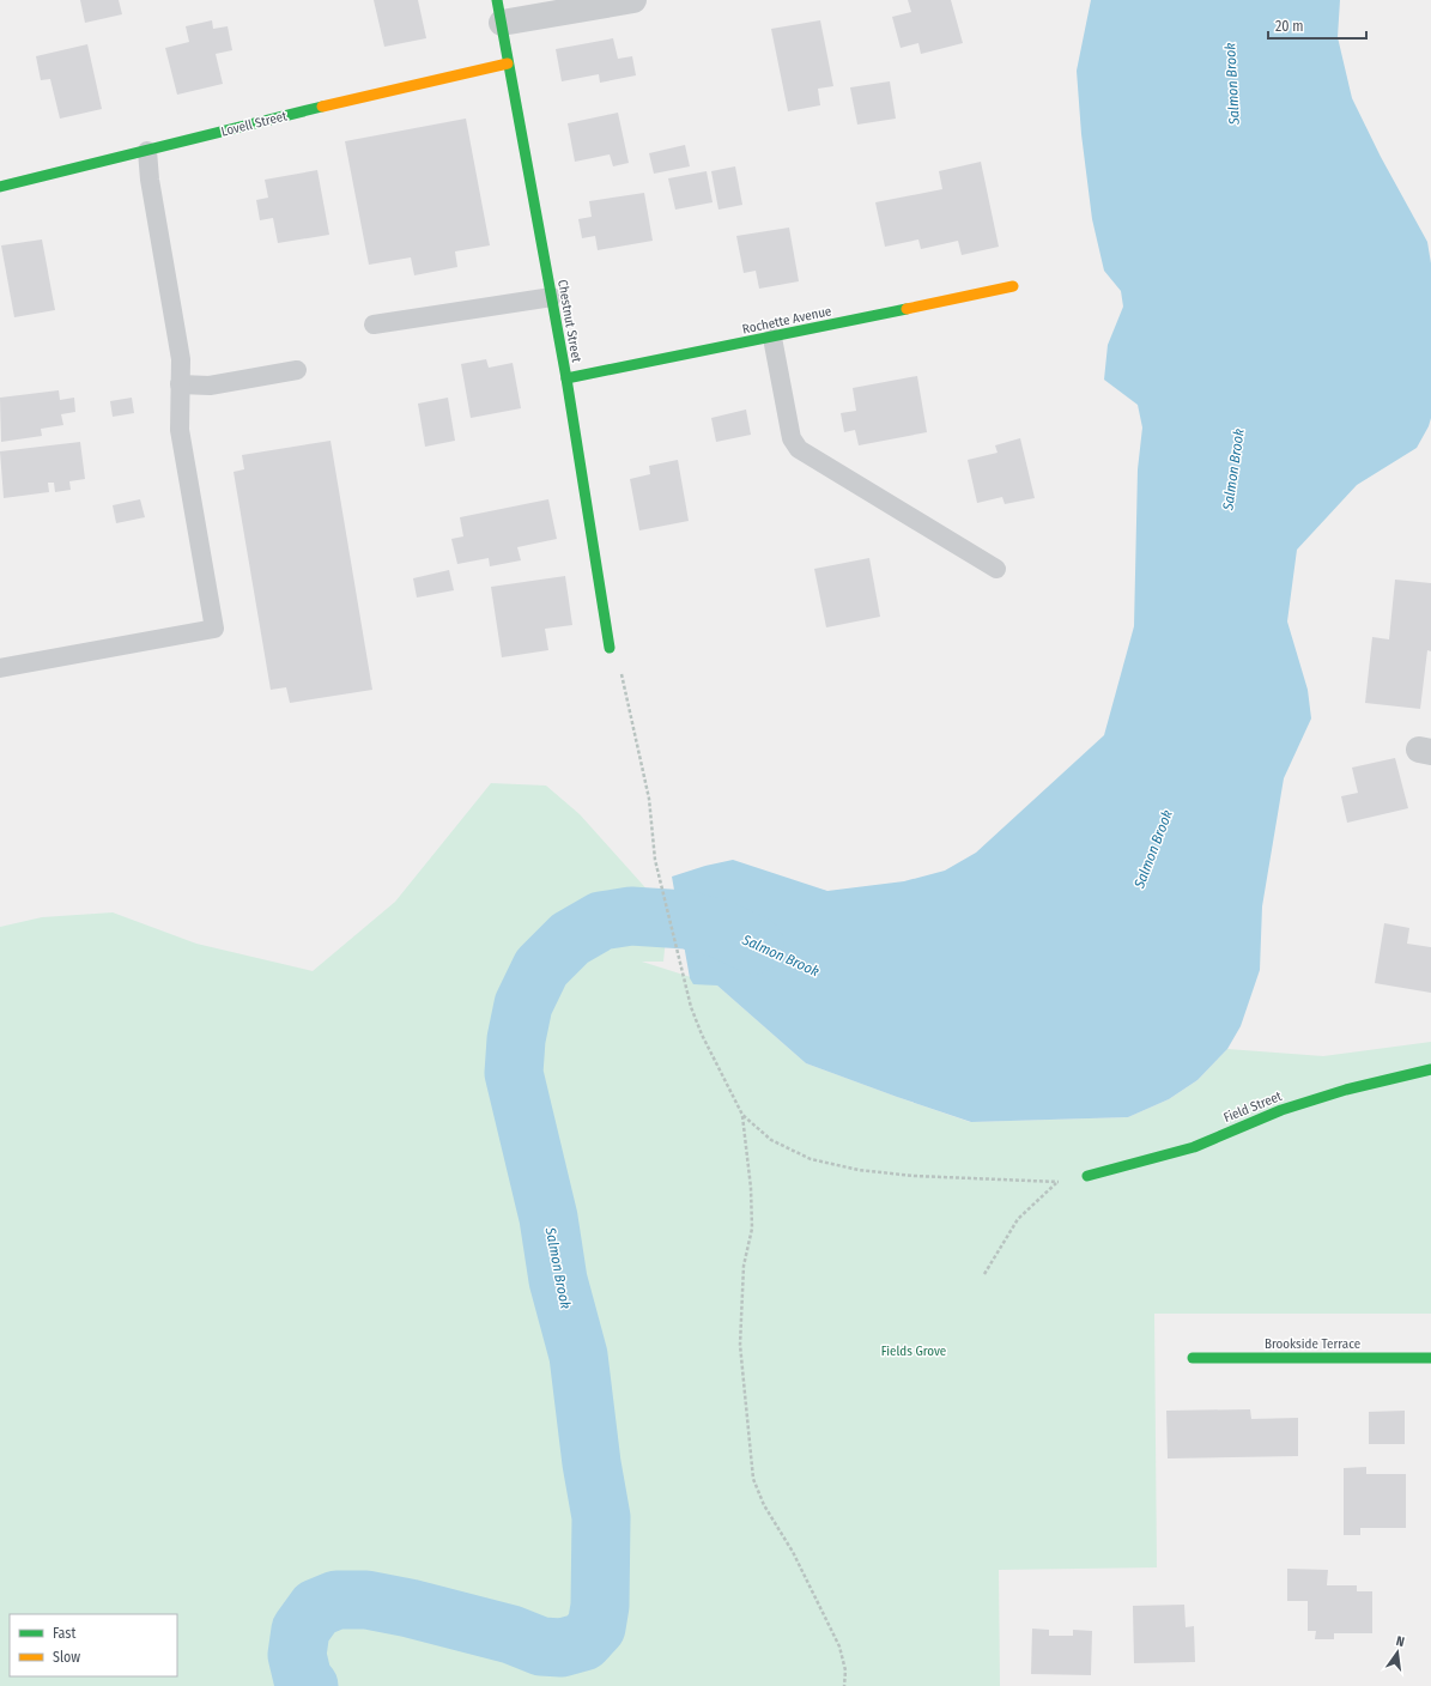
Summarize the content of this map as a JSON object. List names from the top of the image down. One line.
{"streets":{"street":["Lovell Street","Rochette Avenue","Chestnut Street","Field Street","Brookside Terrace"]},"crossings":[["Lovell Street","Chestnut Street"],["Rochette Avenue","Chestnut Street"]],"water":["Salmon Brook"],"parks":["Fields Grove"],"legend":["Fast","Slow"],"scale_bar":"20 m","north":"top"}
